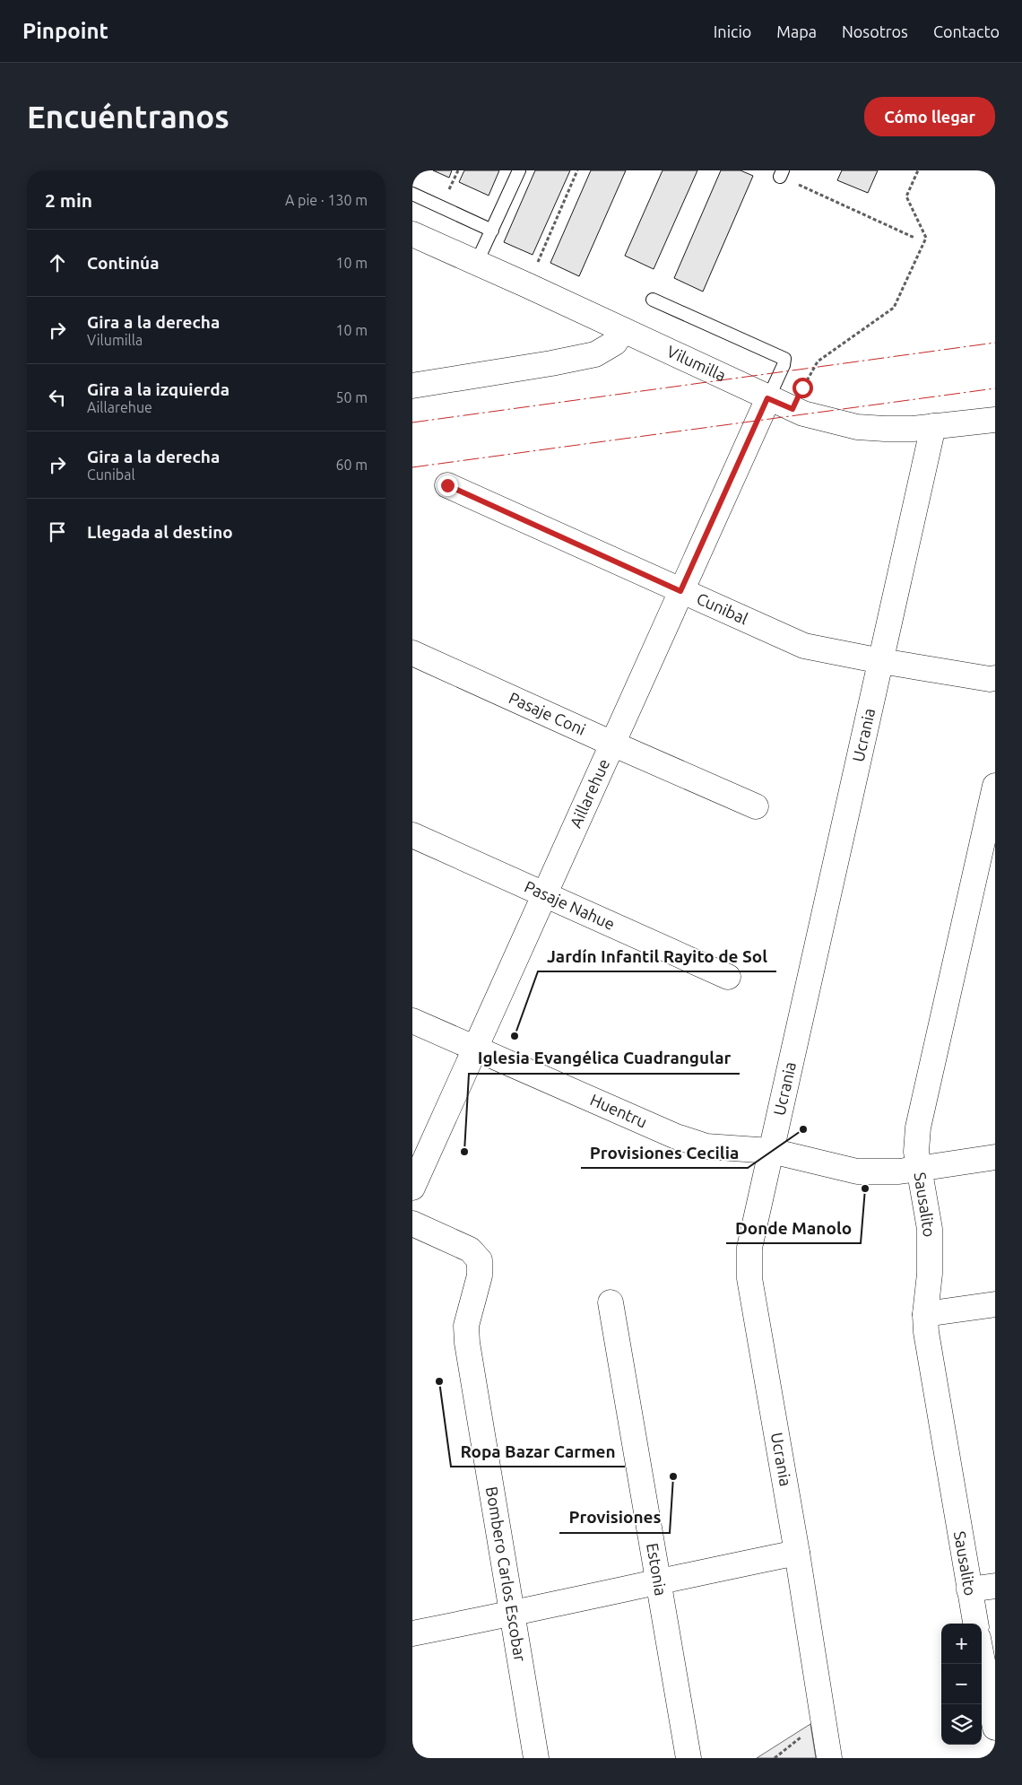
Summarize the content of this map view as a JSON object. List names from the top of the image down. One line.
{"streets":{"street":["Vilumilla","Cunibal","Pasaje Coni","Ucrania","Aillarehue","Pasaje Nahue","Huentru","Sausalito","Estonia","Bombero Carlos Escobar"]},"crossings":[["Vilumilla","Ucrania"],["Vilumilla","Aillarehue"],["Cunibal","Ucrania"],["Cunibal","Aillarehue"],["Pasaje Coni","Aillarehue"],["Ucrania","Huentru"],["Aillarehue","Pasaje Nahue"],["Aillarehue","Huentru"],["Huentru","Sausalito"]],"places":["Jardín Infantil Rayito de Sol","Provisiones Cecilia","Iglesia Evangélica Cuadrangular","Donde Manolo","Ropa Bazar Carmen","Provisiones"],"page":{"header":"Pinpoint","nav":["Inicio","Mapa","Nosotros","Contacto"],"buttons":"Cómo llegar","title":"Encuéntranos","heading":["2 min","A pie · 130 m"],"list":[["Continúa","10 m"],["Gira a la derecha","Vilumilla","10 m"],["Gira a la izquierda","Aillarehue","50 m"],["Gira a la derecha","Cunibal","60 m"],"Llegada al destino"],"map_buttons":["+","−"]}}
